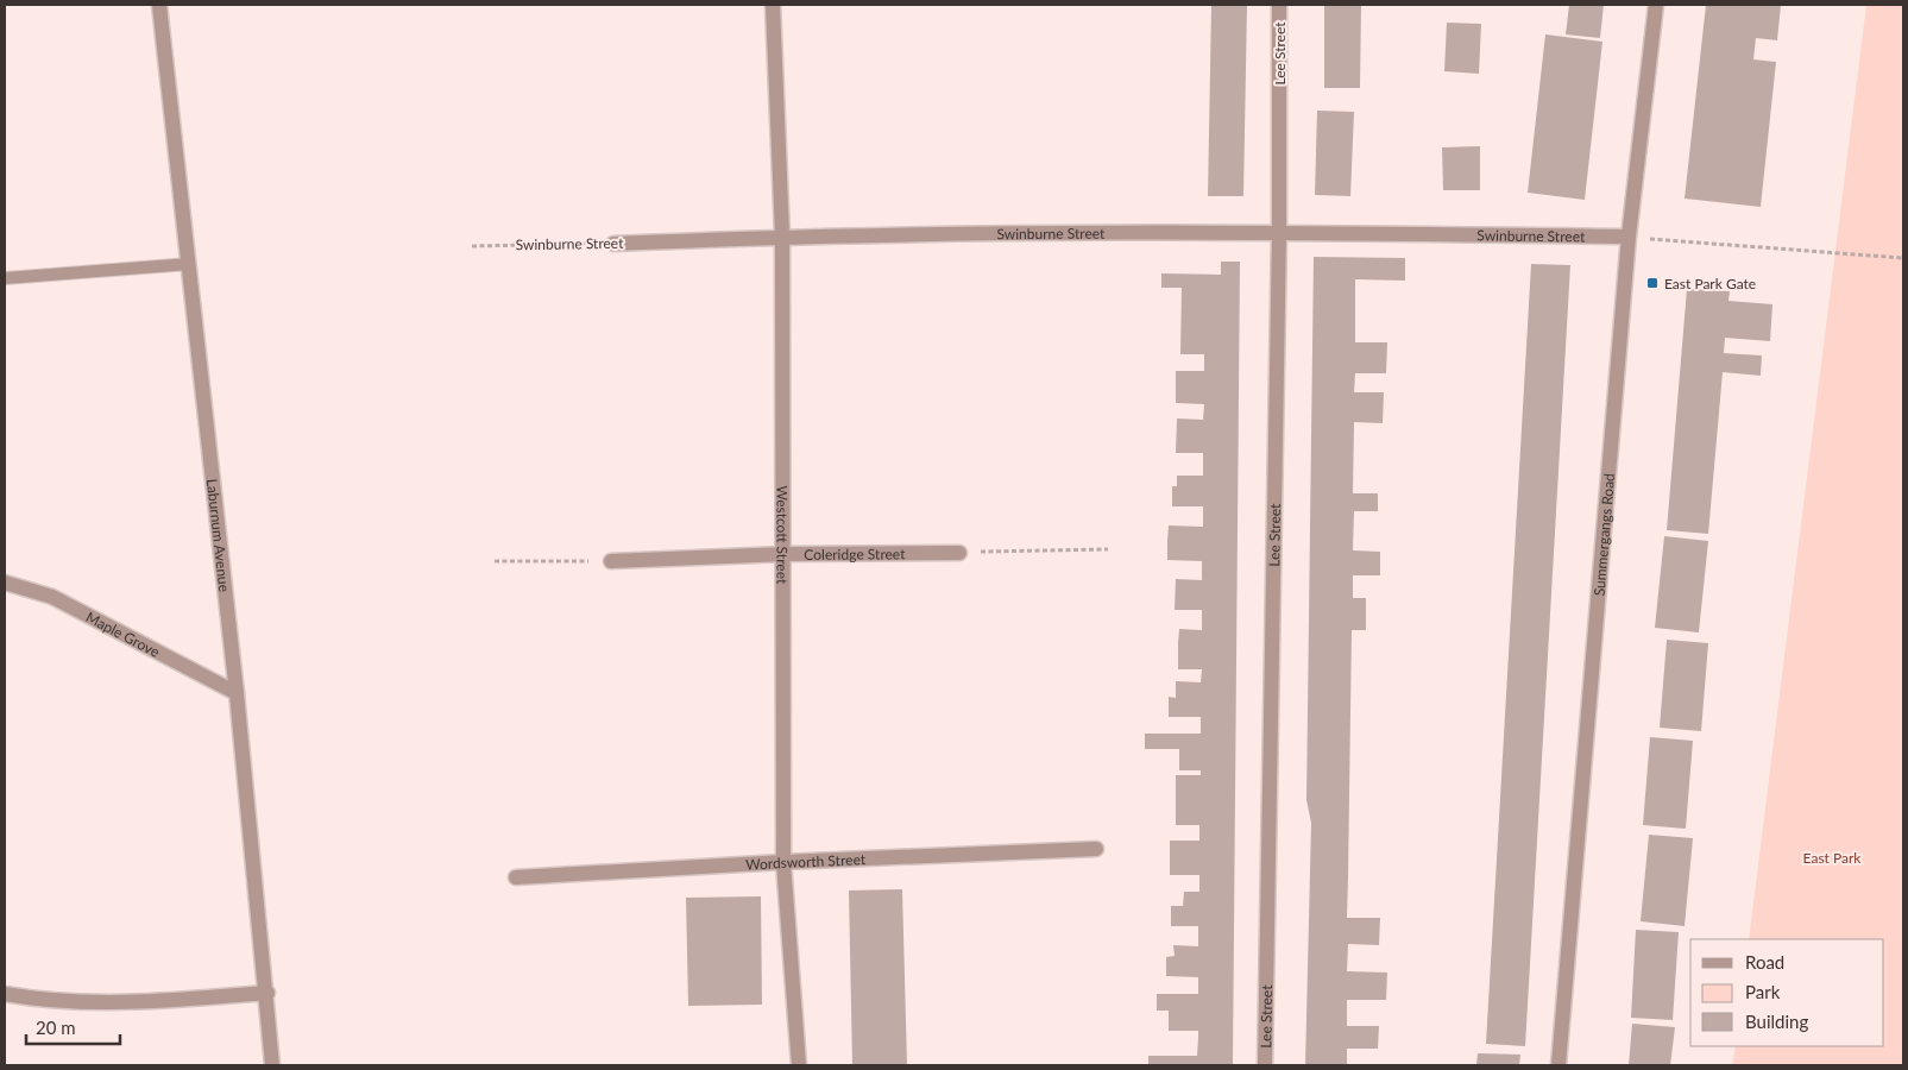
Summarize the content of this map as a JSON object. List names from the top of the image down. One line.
{"streets":{"street":["Lee Street","Swinburne Street","Laburnum Avenue","Westcott Street","Summergangs Road","Coleridge Street","Maple Grove","Wordsworth Street"]},"crossings":[["Lee Street","Swinburne Street"],["Swinburne Street","Westcott Street"],["Swinburne Street","Summergangs Road"],["Laburnum Avenue","Maple Grove"],["Westcott Street","Coleridge Street"],["Westcott Street","Wordsworth Street"]],"parks":["East Park"],"places":{"transit":["East Park Gate"]},"legend":["Road","Park","Building"],"scale_bar":"20 m"}
